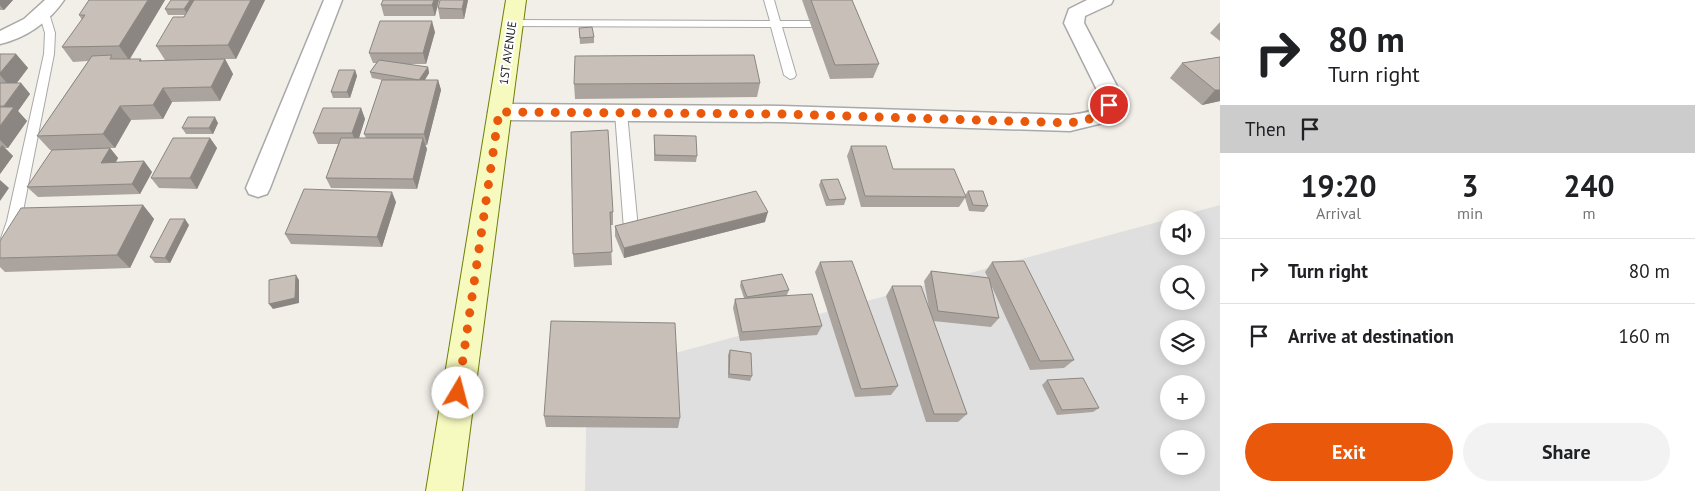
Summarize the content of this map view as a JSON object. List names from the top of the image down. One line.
{"streets":{"street":["1ST AVENUE"]},"page":{"turn":["80 m","Turn right"],"then":"Then","eta":["19:20","Arrival","3","min","240","m"],"map_buttons":["+","−"],"list":[{"name":"Turn right","value":"80 m"},{"name":"Arrive at destination","value":"160 m"}],"buttons":["Exit","Share"]}}
